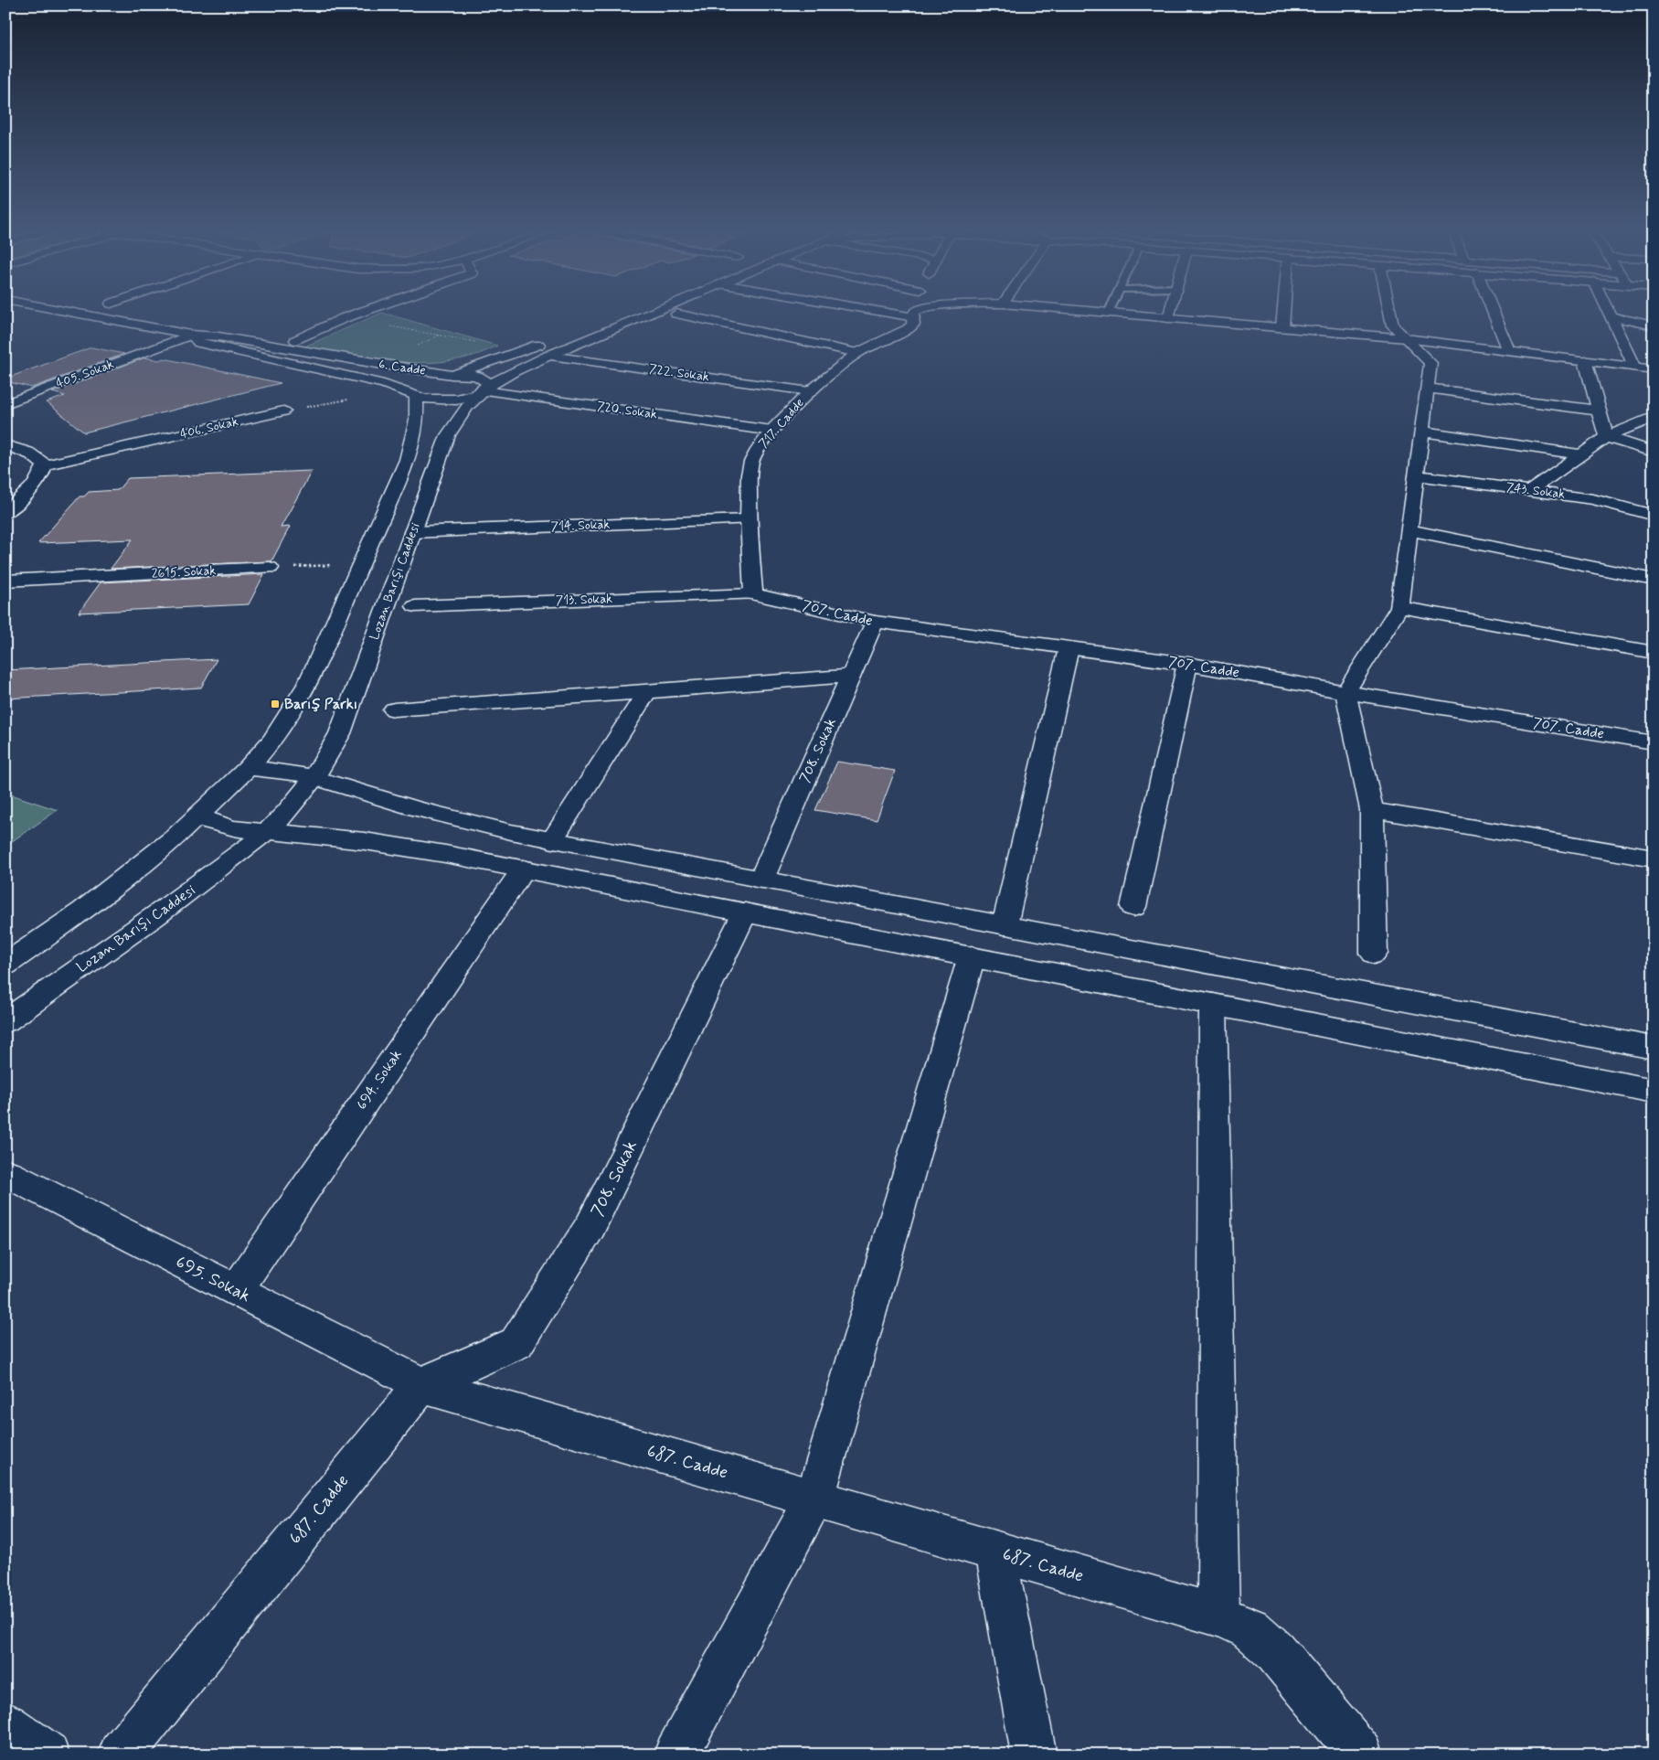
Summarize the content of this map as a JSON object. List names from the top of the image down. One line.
{"streets":{"street":["6. Cadde","722. Sokak","405. Sokak","720. Sokak","717. Cadde","406. Sokak","743. Sokak","714. Sokak","2615. Sokak","Lozan Barışı Caddesi","713. Sokak","707. Cadde","708. Sokak","694. Sokak","695. Sokak","687. Cadde"]},"crossings":[["6. Cadde","405. Sokak"],["6. Cadde","Lozan Barışı Caddesi"],["722. Sokak","717. Cadde"],["722. Sokak","Lozan Barışı Caddesi"],["720. Sokak","717. Cadde"],["720. Sokak","Lozan Barışı Caddesi"],["717. Cadde","714. Sokak"],["717. Cadde","713. Sokak"],["717. Cadde","707. Cadde"],["714. Sokak","Lozan Barışı Caddesi"],["713. Sokak","707. Cadde"],["707. Cadde","708. Sokak"],["708. Sokak","695. Sokak"],["708. Sokak","687. Cadde"],["694. Sokak","695. Sokak"],["695. Sokak","687. Cadde"]],"places":{"transit":["Barış Parkı"]}}
